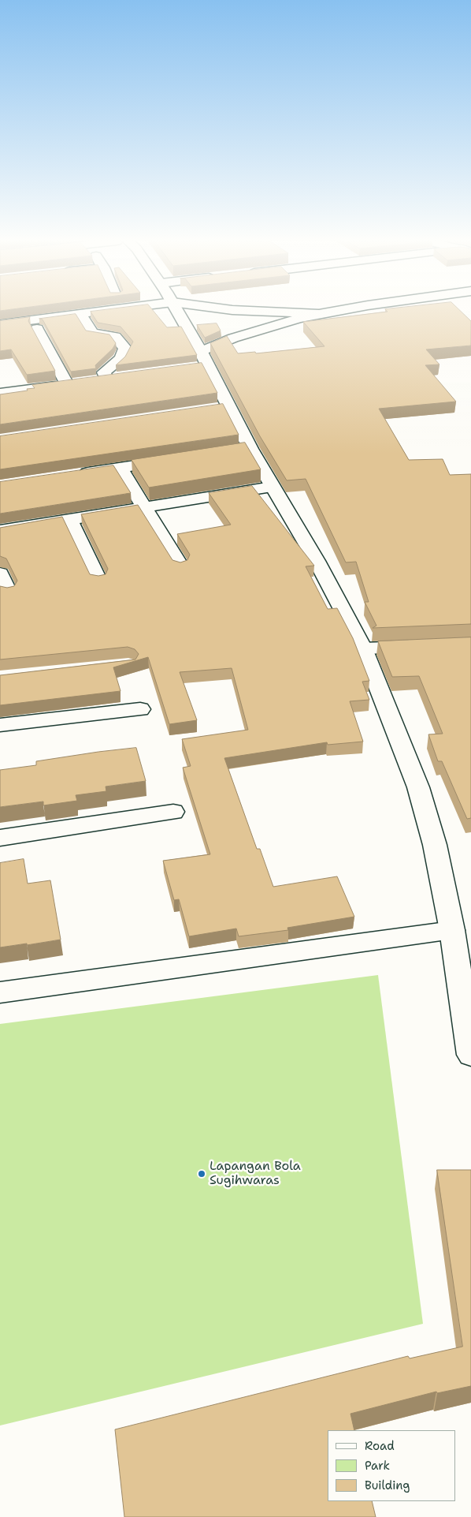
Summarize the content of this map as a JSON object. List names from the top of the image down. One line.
{"places":["Lapangan Bola Sugihwaras"],"legend":["Road","Park","Building"]}
